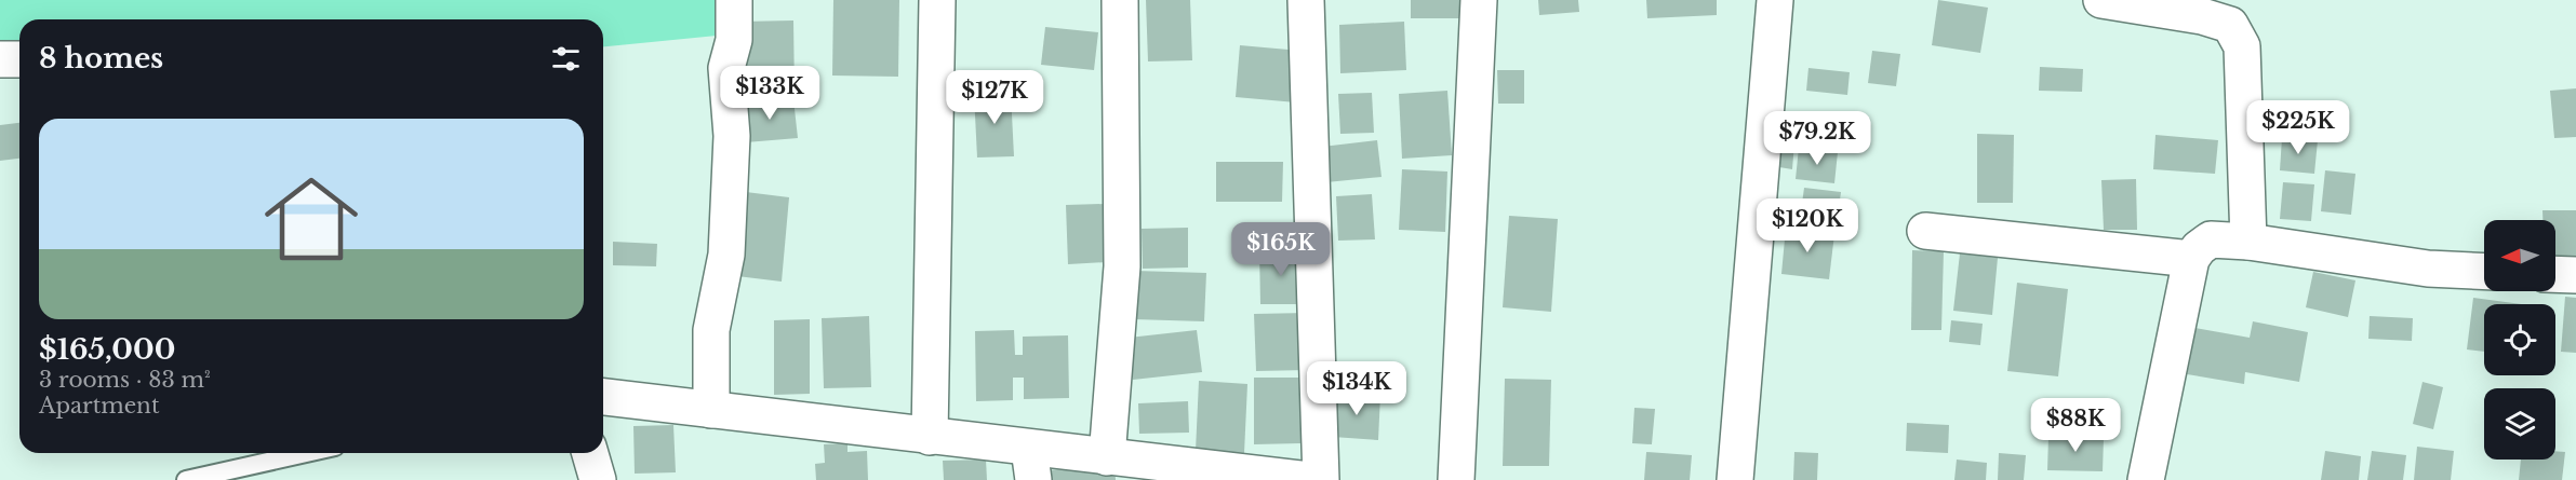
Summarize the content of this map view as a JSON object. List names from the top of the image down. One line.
{"north":"left","page":{"heading":"8 homes","price":["$133K","$127K","$225K","$79.2K","$120K","$165K","$134K","$88K"],"list":[{"name":"$165,000","note":"3 rooms · 83 m² · Apartment"}]}}
